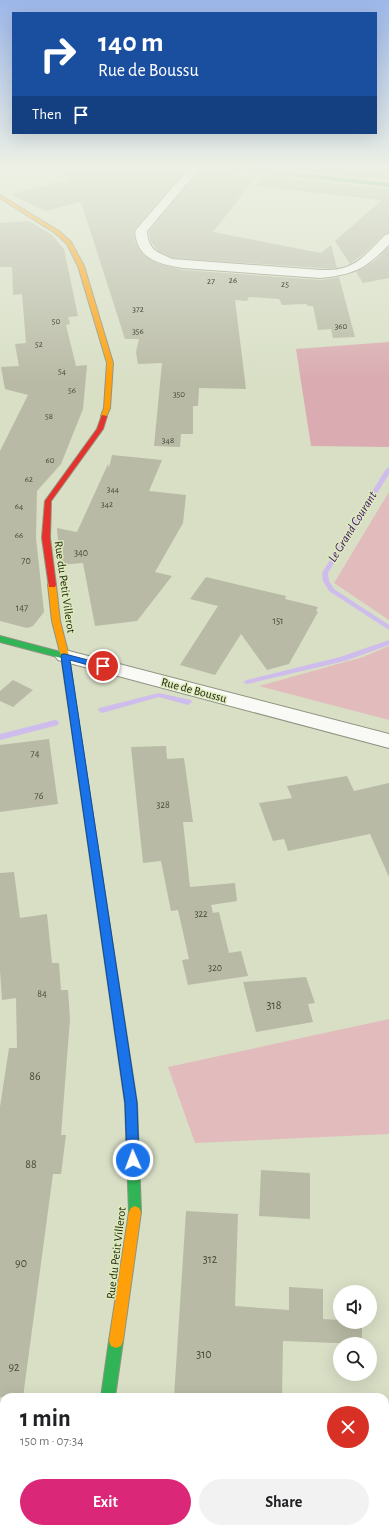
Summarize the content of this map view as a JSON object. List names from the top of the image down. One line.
{"streets":{"street":["Rue du Petit Villerot","Rue de Boussu"]},"crossings":[["Rue du Petit Villerot","Rue de Boussu"]],"water":["Le Grand Courant"],"house_numbers":["26","27","25","372","50","360","356","52","54","56","350","58","348","60","62","344","342","64","66","340","70","147","151","74","76","328","322","320","84","318","86","88","312","90","310","92"],"page":{"turn":["140 m","Rue de Boussu"],"then":"Then","heading":["1 min","150 m · 07:34"],"buttons":["Exit","Share"]}}
